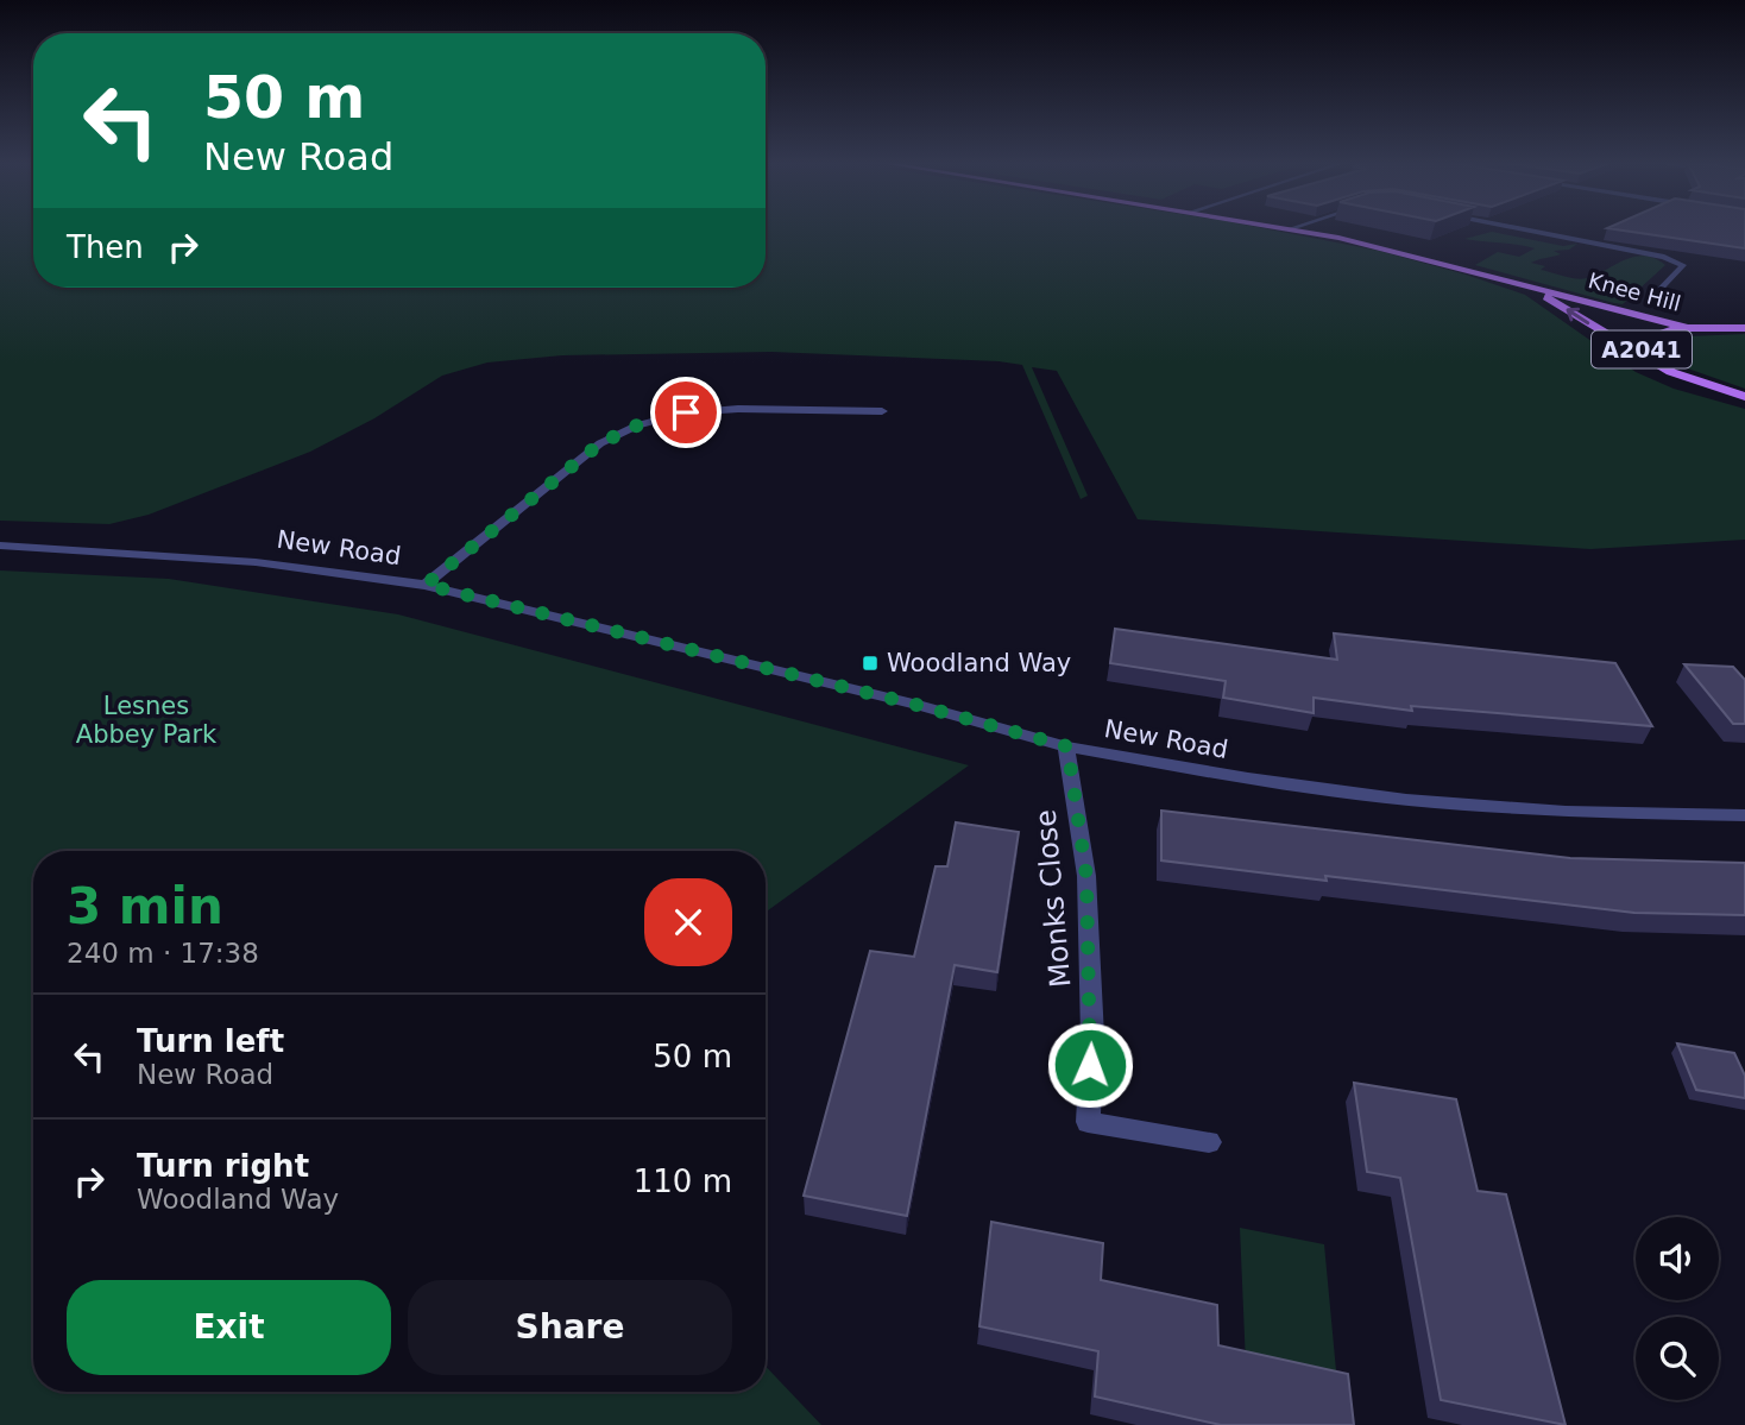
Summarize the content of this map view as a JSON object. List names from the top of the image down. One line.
{"streets":{"main road":["Knee Hill","A2041"],"street":["New Road","Monks Close"]},"crossings":[["New Road","Monks Close"]],"parks":["Lesnes Abbey Park"],"places":{"transit":["Woodland Way"]},"page":{"turn":["50 m","New Road"],"then":"Then","heading":["3 min","240 m · 17:38"],"list":[{"name":"Turn left","note":"New Road","value":"50 m"},{"name":"Turn right","note":"Woodland Way","value":"110 m"}],"buttons":["Exit","Share"]}}
